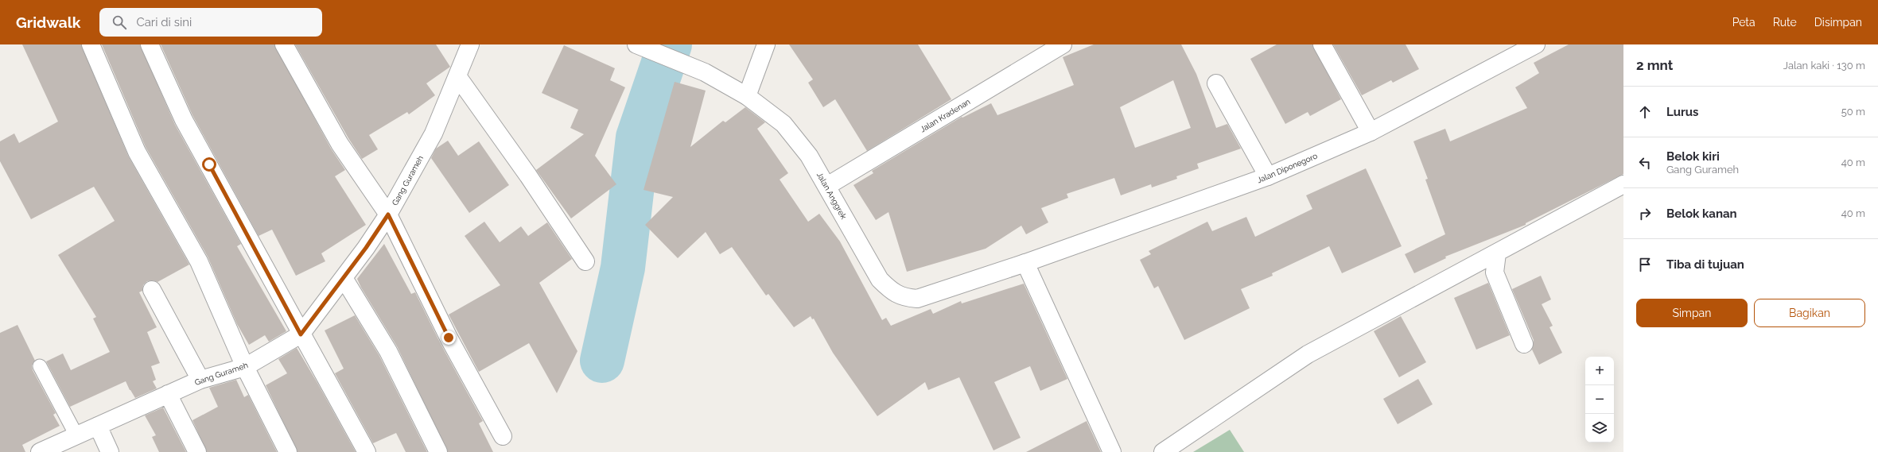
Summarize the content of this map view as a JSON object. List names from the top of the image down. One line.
{"streets":{"street":["Jalan Kradenan","Jalan Diponegoro","Gang Gurameh","Jalan Anggrek"]},"crossings":[["Jalan Kradenan","Jalan Anggrek"],["Jalan Diponegoro","Jalan Anggrek"]],"page":{"header":"Gridwalk","search":"Cari di sini","nav":["Peta","Rute","Disimpan"],"heading":["2 mnt","Jalan kaki · 130 m"],"list":[["Lurus","50 m"],["Belok kiri","Gang Gurameh","40 m"],["Belok kanan","40 m"],"Tiba di tujuan"],"buttons":["Simpan","Bagikan"],"map_buttons":["+","−"]}}
